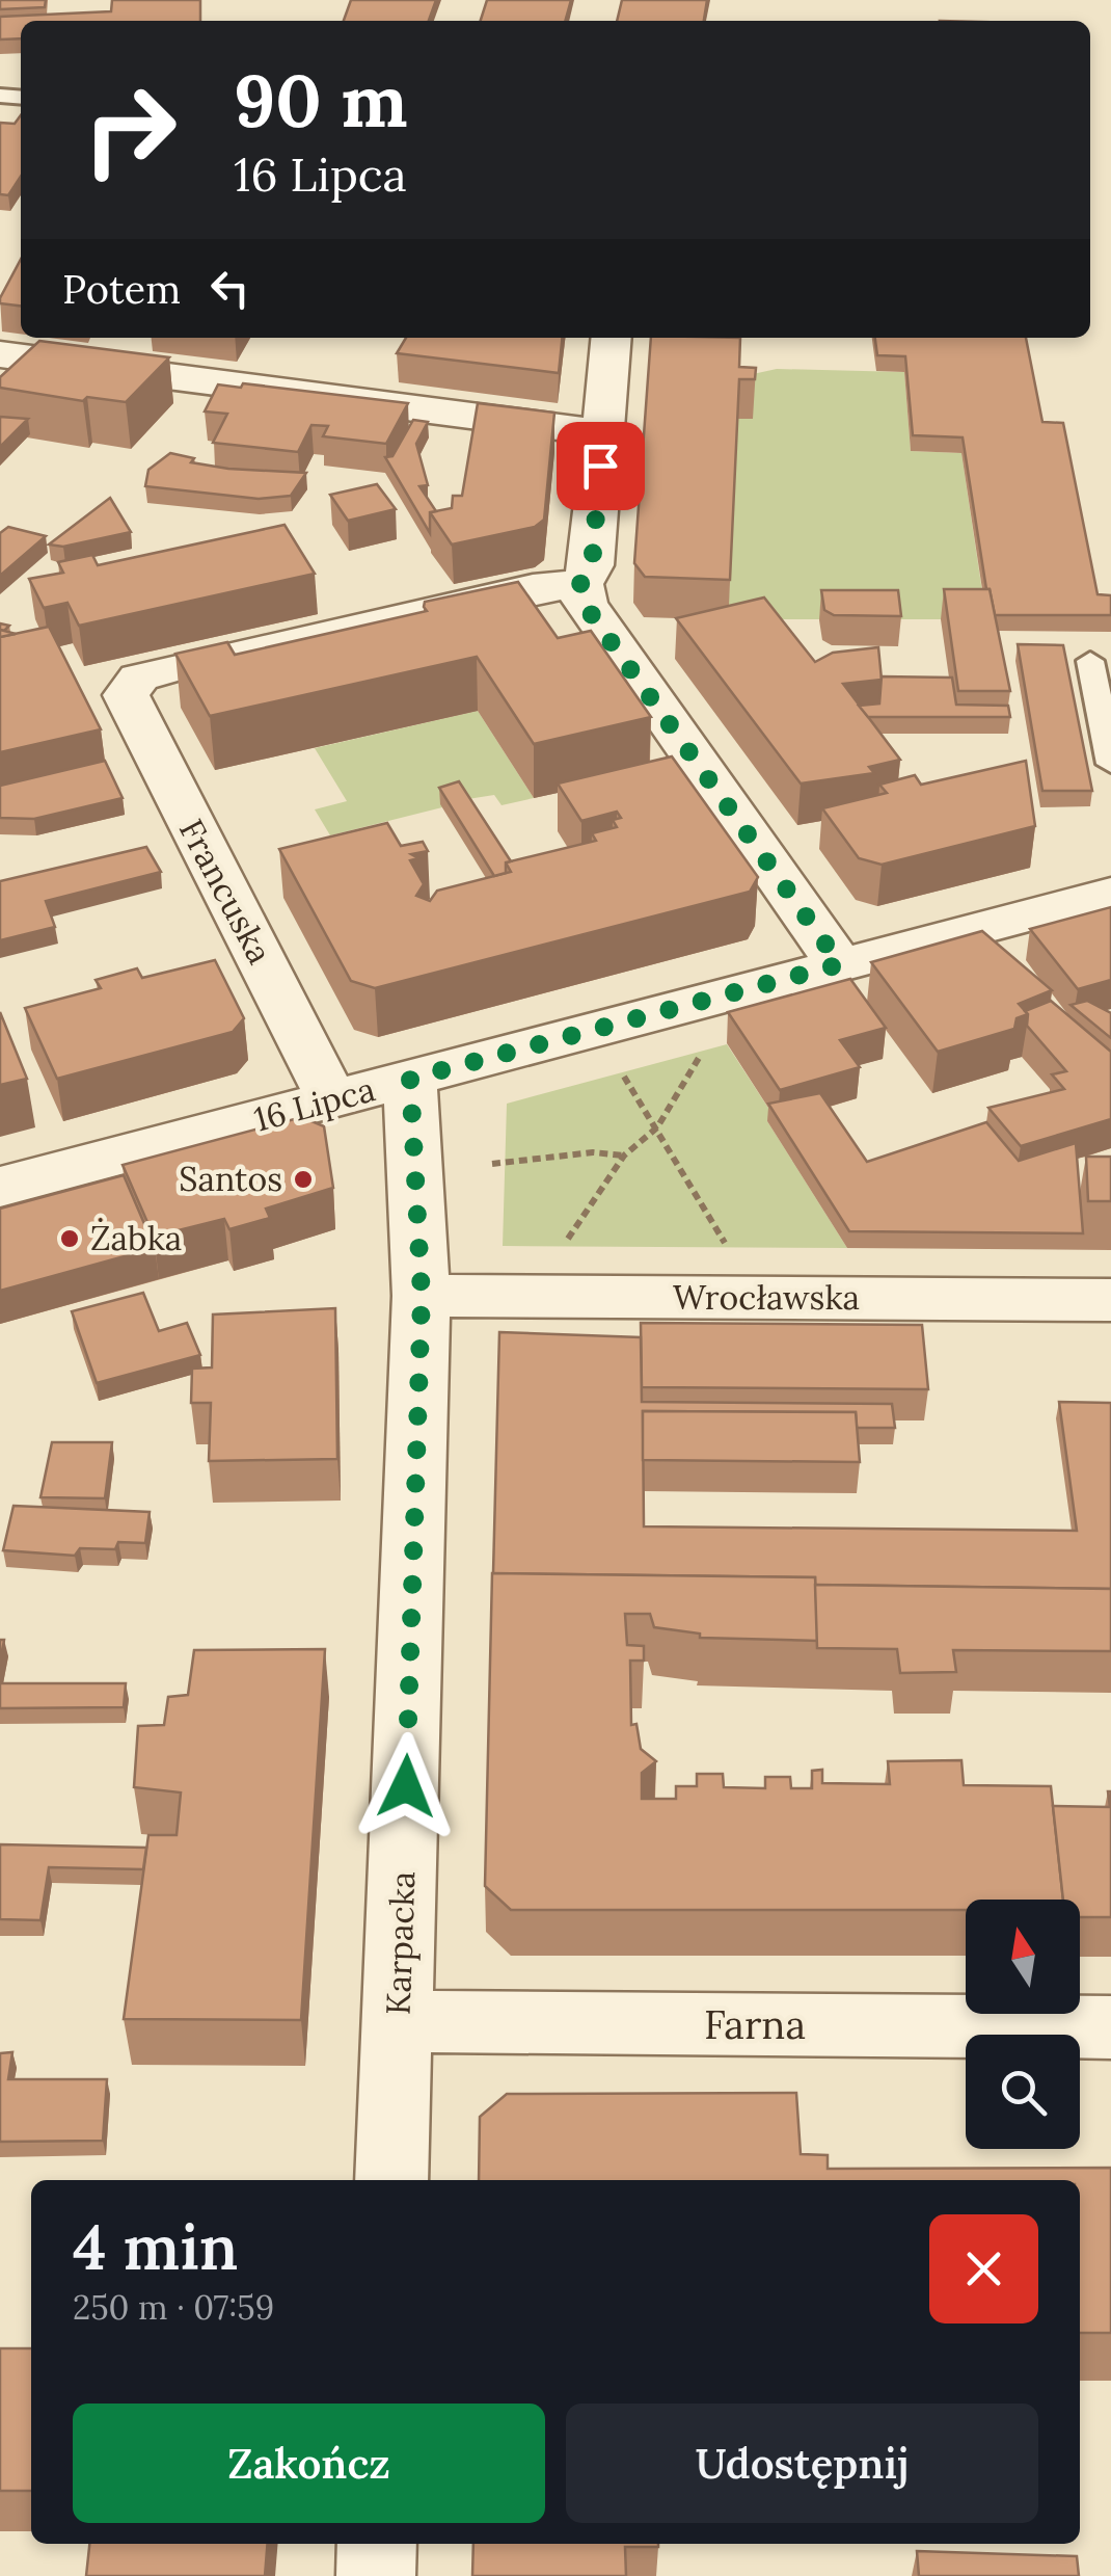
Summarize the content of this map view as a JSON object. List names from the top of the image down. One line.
{"streets":{"street":["Francuska","16 Lipca","Wrocławska","Karpacka","Farna"]},"crossings":[["Francuska","16 Lipca"],["16 Lipca","Karpacka"],["Wrocławska","Karpacka"],["Karpacka","Farna"]],"places":["Santos","Żabka"],"north":"top","page":{"turn":["90 m","16 Lipca"],"then":"Potem","heading":["4 min","250 m · 07:59"],"buttons":["Zakończ","Udostępnij"]}}
